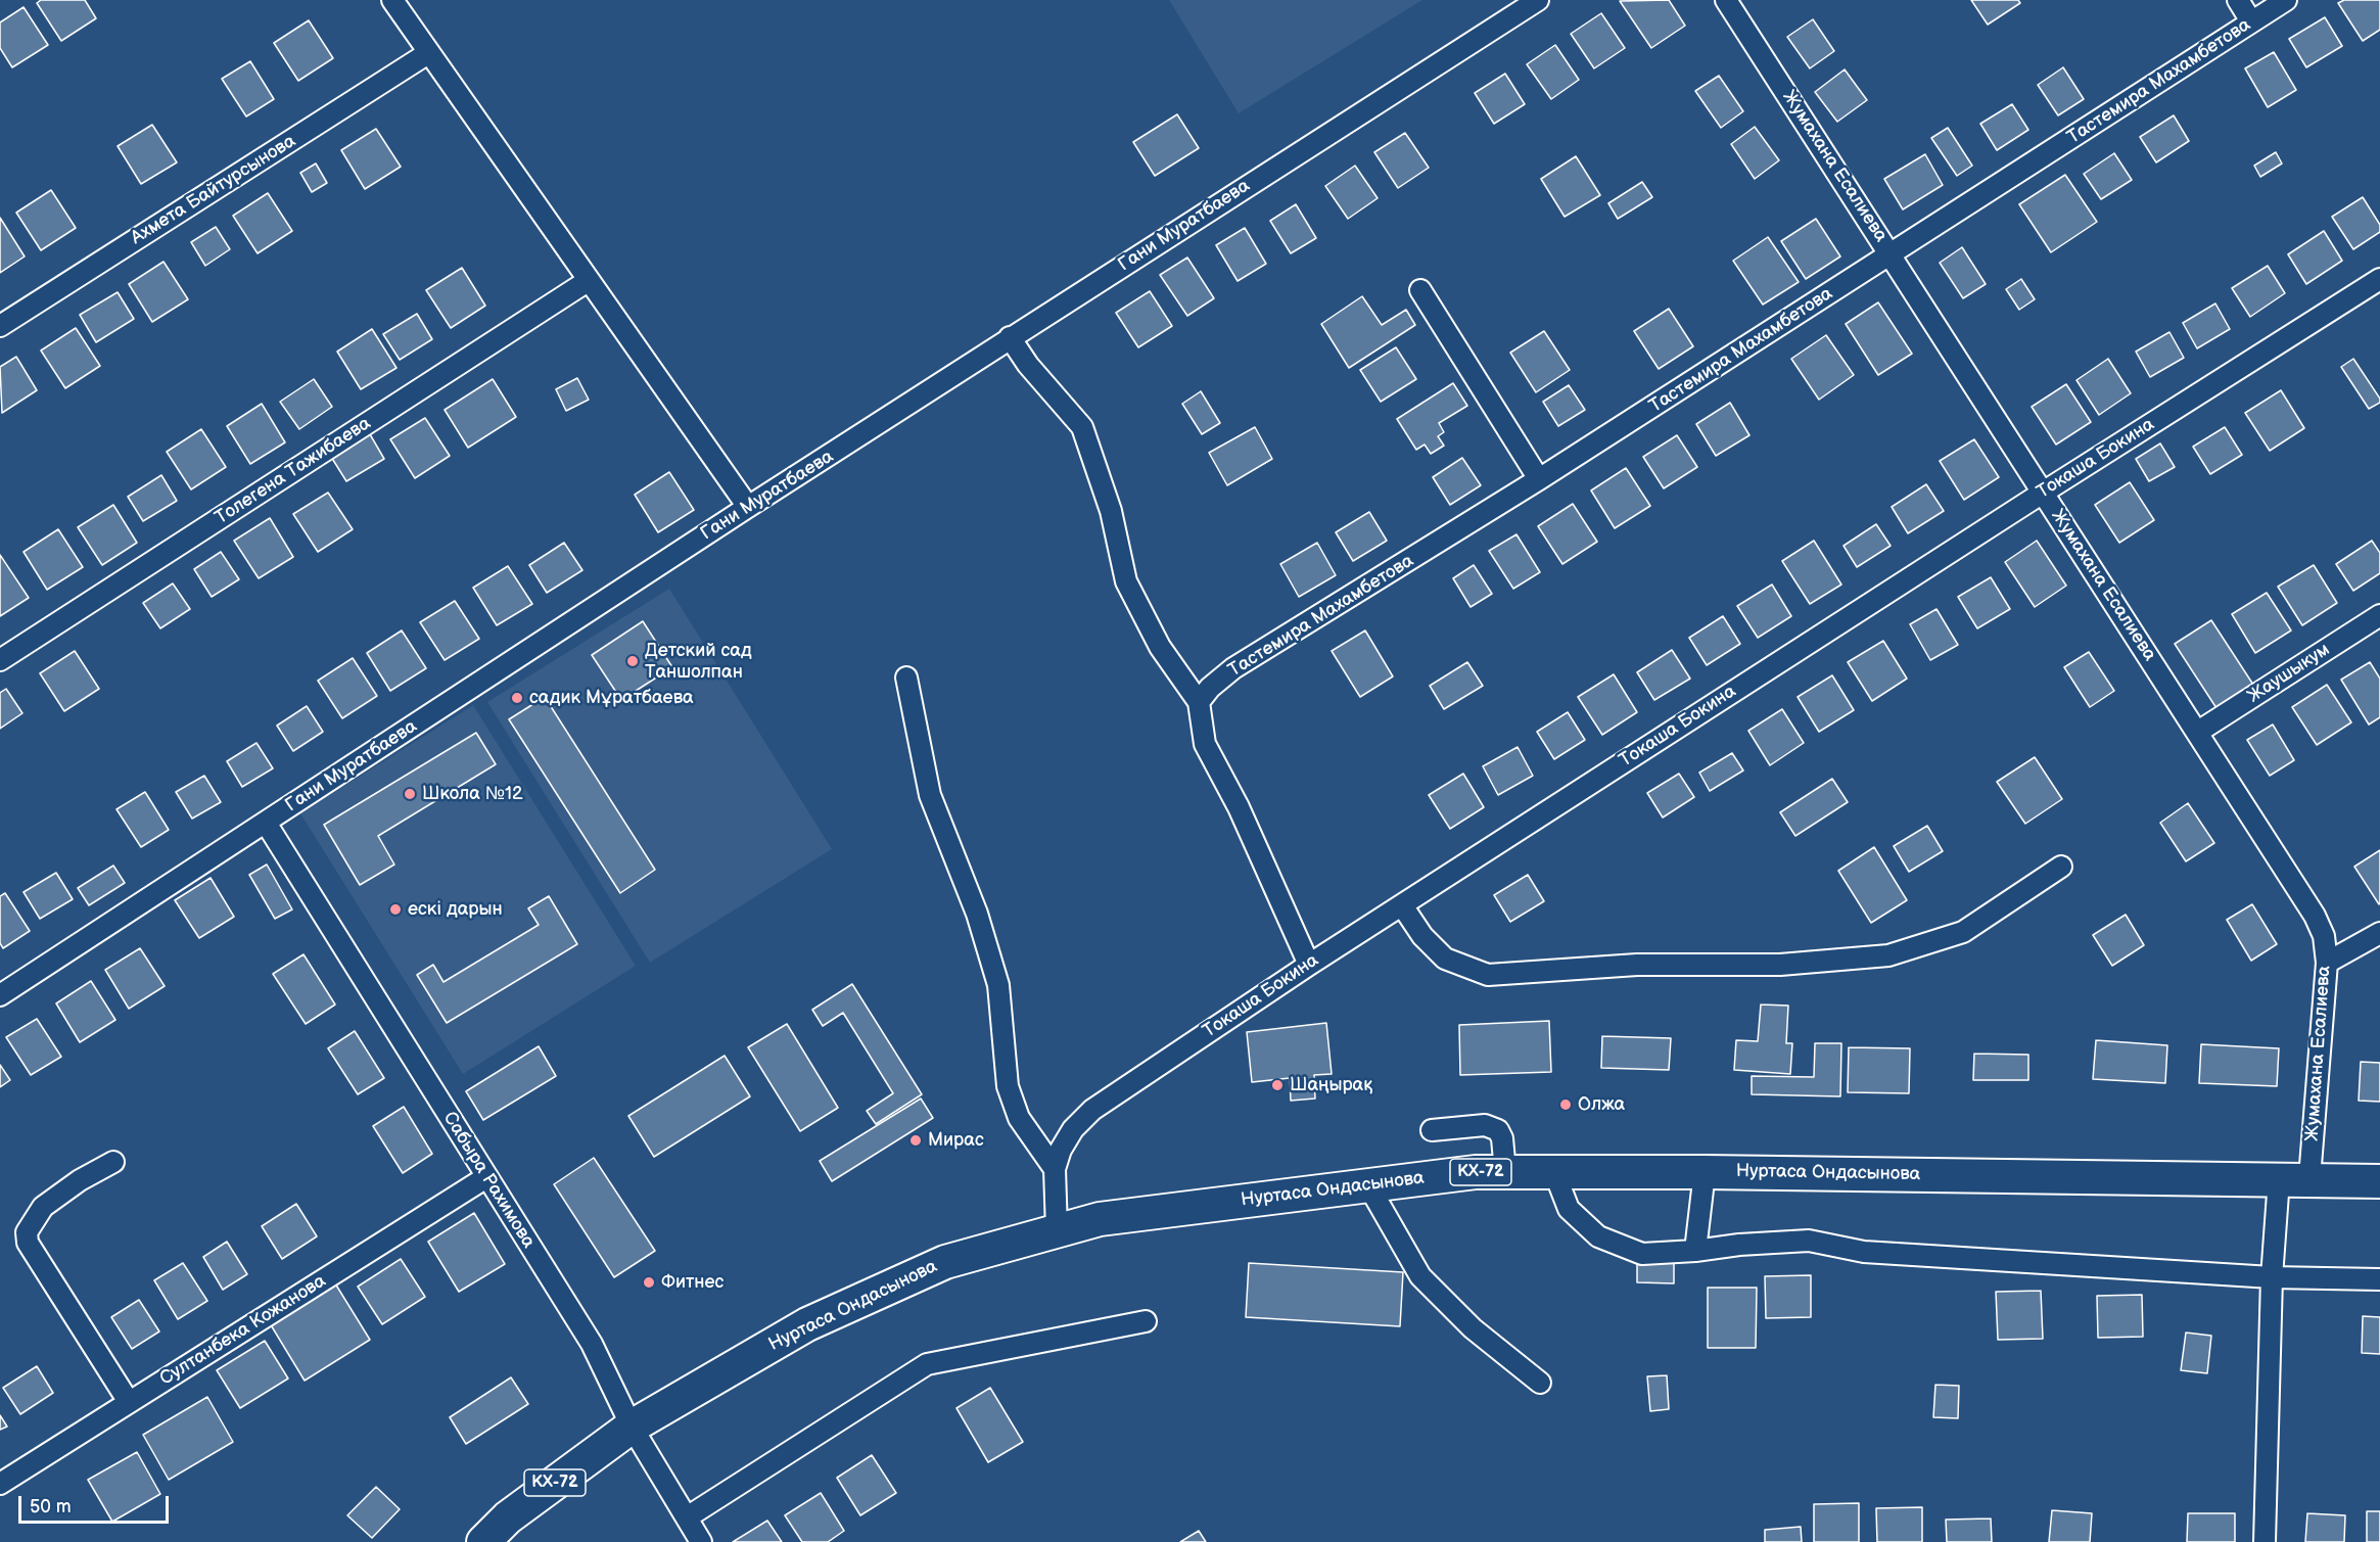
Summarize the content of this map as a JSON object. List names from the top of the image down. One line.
{"streets":{"main road":["КХ-72","Нуртаса Ондасынова"],"street":["Тастемира Махамбетова","Жумахана Есалиева","Ахмета Байтурсынова","Гани Муратбаева","Токаша Бокина","Толегена Тажибаева","Жаушыкум","Сабыра Рахимова","Султанбека Кожанова"]},"crossings":[["Тастемира Махамбетова","Жумахана Есалиева"],["Жумахана Есалиева","Токаша Бокина"],["Жумахана Есалиева","Жаушыкум"],["Жумахана Есалиева","Нуртаса Ондасынова"],["Гани Муратбаева","Сабыра Рахимова"],["Токаша Бокина","Нуртаса Ондасынова"],["Нуртаса Ондасынова","Сабыра Рахимова"],["Сабыра Рахимова","Султанбека Кожанова"]],"places":["Детский сад Таншолпан","садик Мұратбаева","Школа №12","ескі дарын","Шаңырақ","Олжа","Мирас","Фитнес"],"scale_bar":"50 m"}
